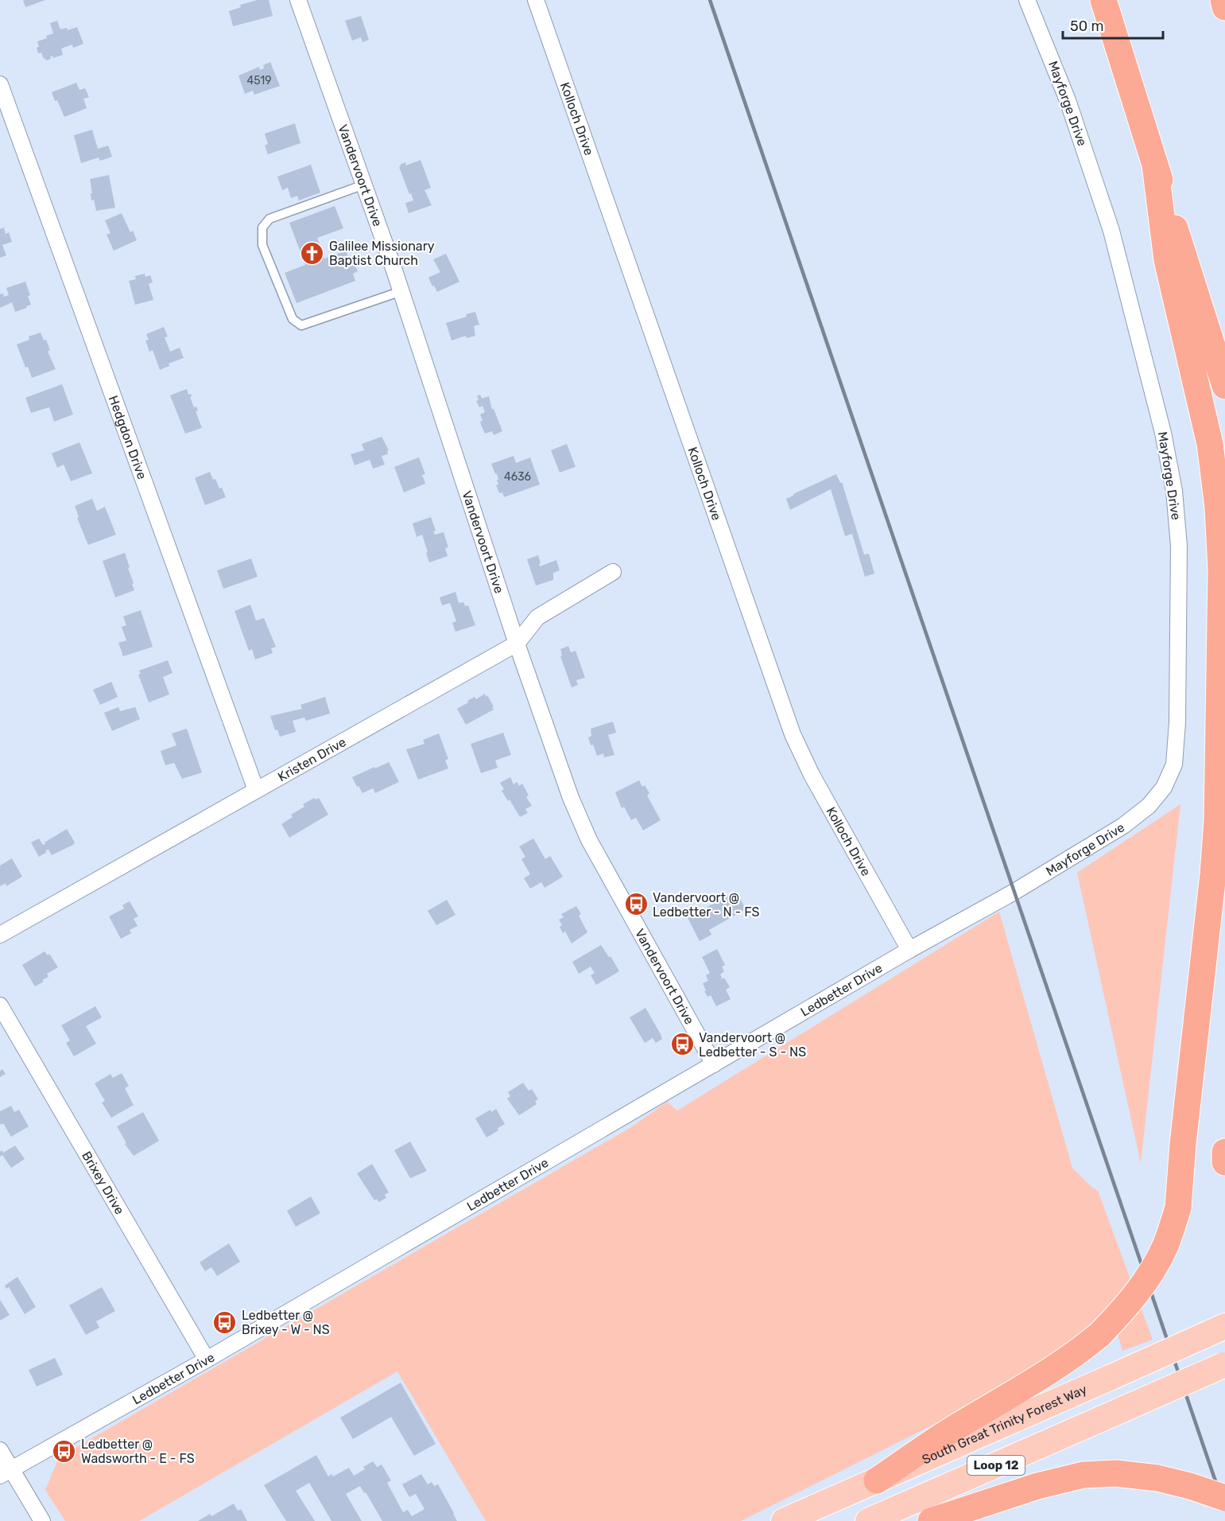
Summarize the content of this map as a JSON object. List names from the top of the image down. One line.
{"streets":{"main road":["South Great Trinity Forest Way","Loop 12"],"street":["Mayforge Drive","Kolloch Drive","Vandervoort Drive","Hedgdon Drive","Kristen Drive","Ledbetter Drive","Brixey Drive"]},"crossings":[["Mayforge Drive","Ledbetter Drive"],["Kolloch Drive","Ledbetter Drive"],["Vandervoort Drive","Kristen Drive"],["Vandervoort Drive","Ledbetter Drive"],["Hedgdon Drive","Kristen Drive"],["Ledbetter Drive","Brixey Drive"]],"places":{"church":["Galilee Missionary Baptist Church"],"bus stop":["Vandervoort @ Ledbetter - N - FS","Vandervoort @ Ledbetter - S - NS","Ledbetter @ Brixey - W - NS","Ledbetter @ Wadsworth - E - FS"]},"house_numbers":["4519","4636"],"scale_bar":"50 m"}
